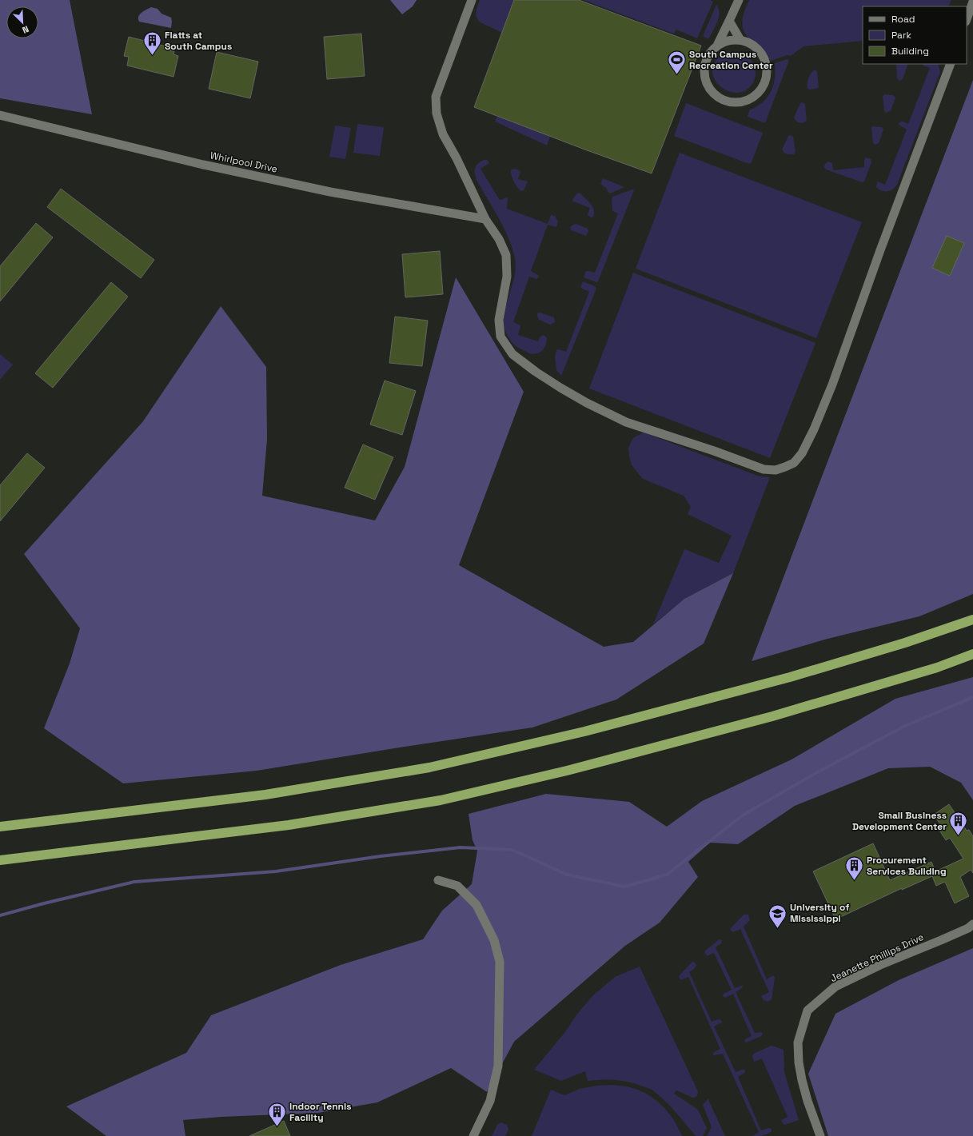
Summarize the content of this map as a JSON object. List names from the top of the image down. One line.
{"streets":{"street":["Whirlpool Drive","Jeanette Phillips Drive"]},"places":{"building":["Flatts at South Campus","Small Business Development Center","Procurement Services Building","Indoor Tennis Facility"],"sports":["South Campus Recreation Center"],"school or university":["University of Mississippi"]},"legend":["Road","Park","Building"],"north":"bottom right"}
